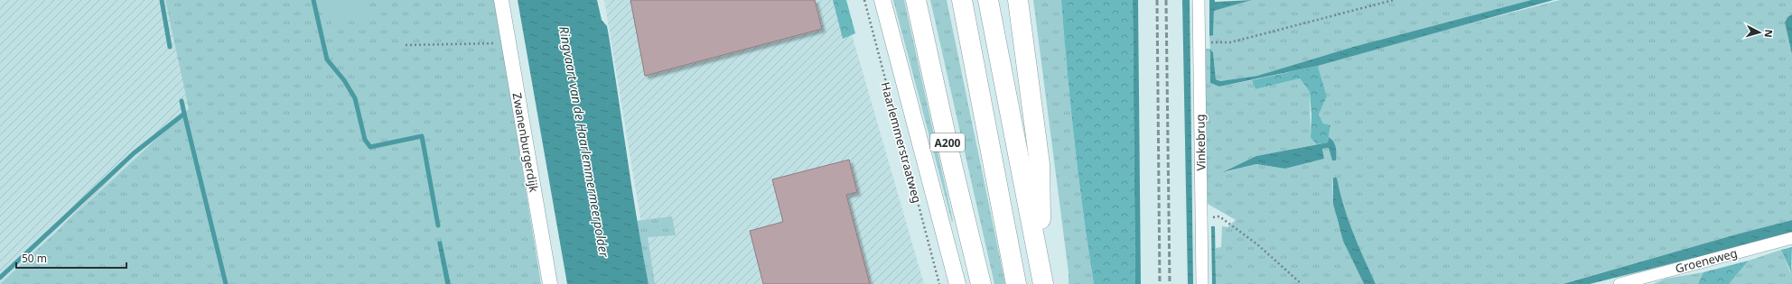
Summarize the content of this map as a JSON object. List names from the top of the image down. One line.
{"streets":{"highway":["A200"],"main road":["Haarlemmerstraatweg"],"street":["Zwanenburgerdijk","Vinkebrug","Groeneweg"]},"water":["Ringvaart van de Haarlemmermeerpolder"],"scale_bar":"50 m","north":"right"}
